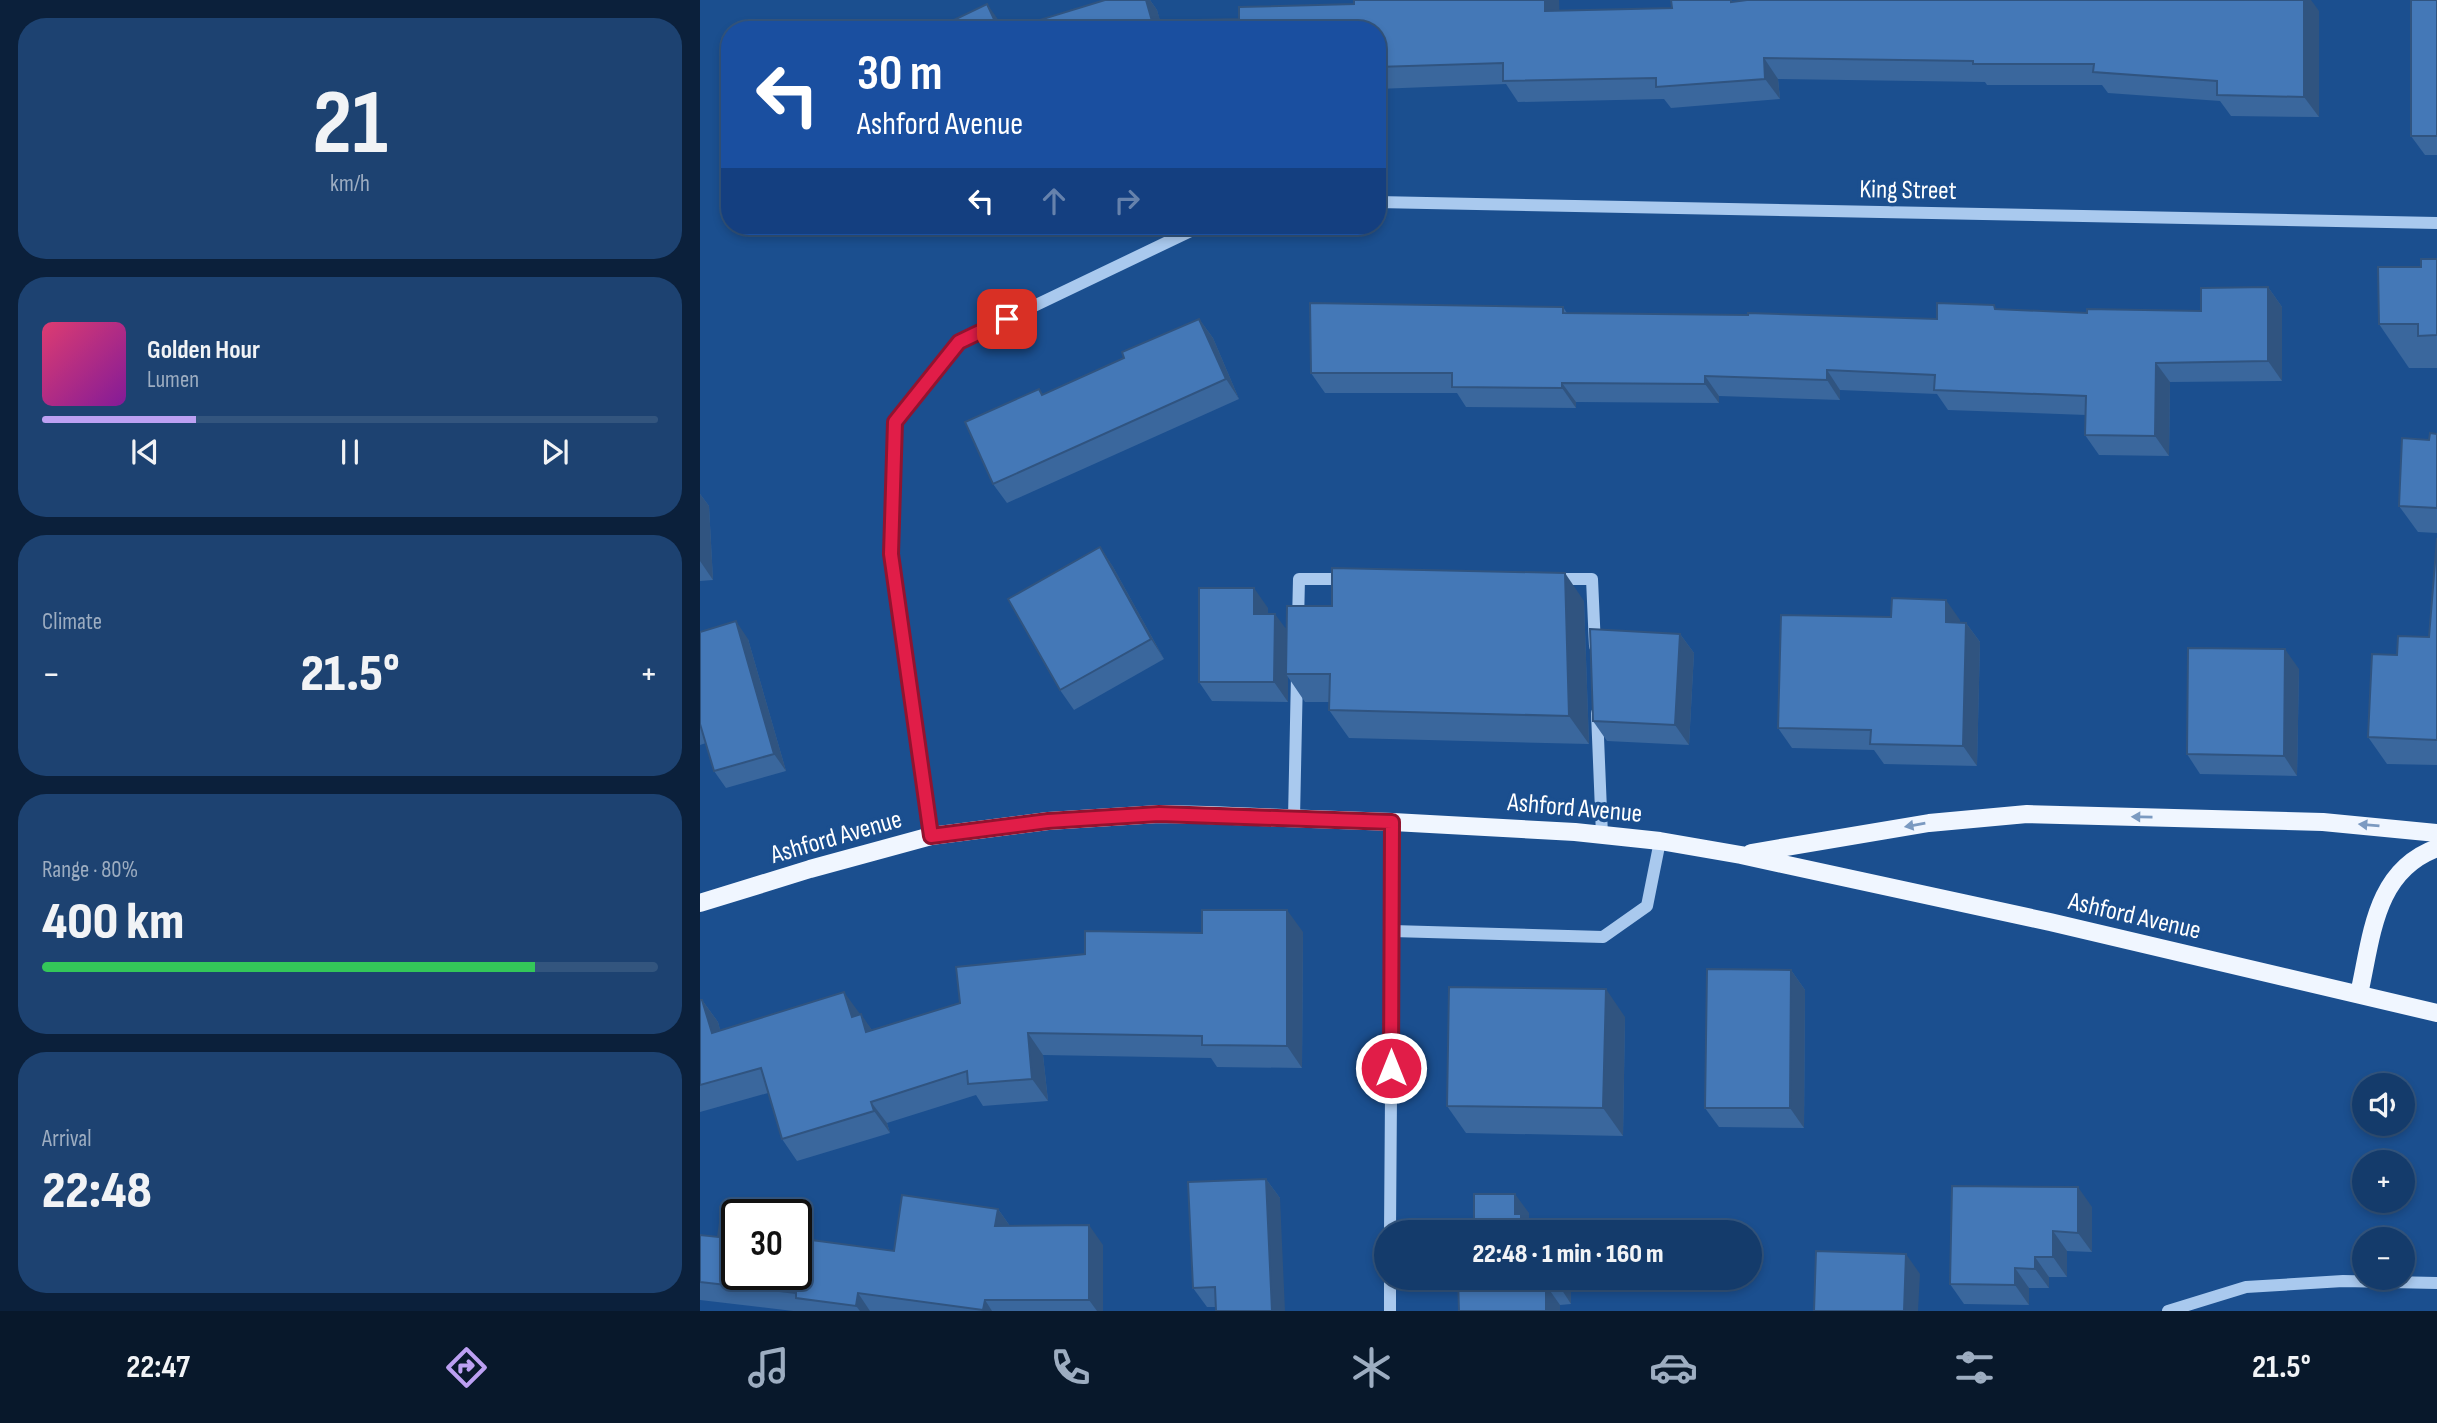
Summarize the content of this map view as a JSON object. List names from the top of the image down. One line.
{"streets":{"main road":["Ashford Avenue"],"street":["King Street"]},"page":{"tile":[["21","km/h"],"Climate",["Range · 80%","400 km"],["Arrival","22:48"]],"turn":["30 m","Ashford Avenue"],"song":["Golden Hour","Lumen"],"heat":["−","21.5°","+"],"map_buttons":["+","−"],"limit":"30","trip":"22:48 · 1 min · 160 m","tabs":["22:47","21.5°"]}}
